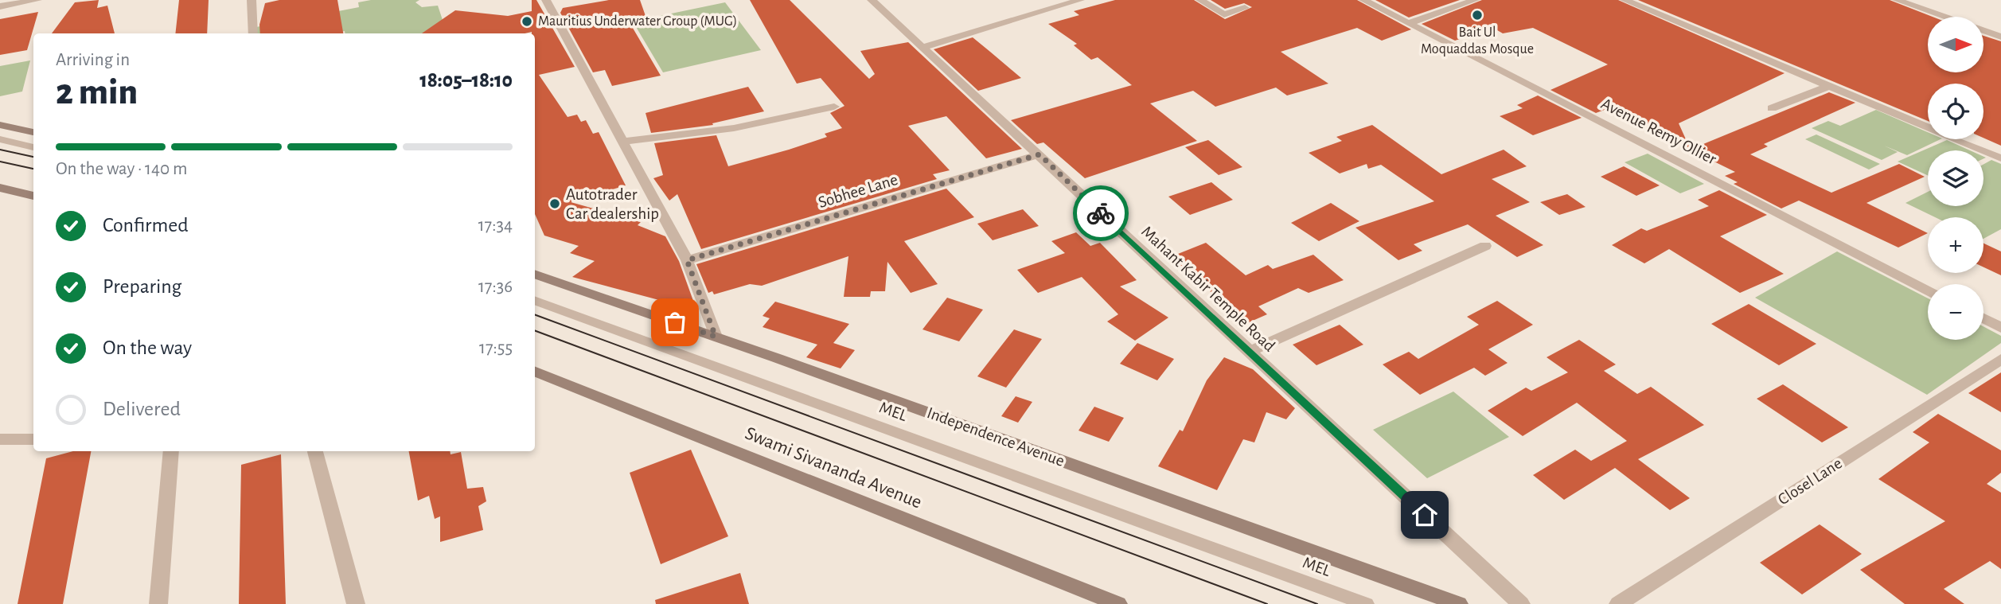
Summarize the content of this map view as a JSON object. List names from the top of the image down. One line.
{"streets":{"street":["Avenue Remy Ollier","Sobhee Lane","Mahant Kabir Temple Road","Independence Avenue","Swami Sivananda Avenue","Closel Lane"],"lane":["MEL"]},"crossings":[["Sobhee Lane","Mahant Kabir Temple Road"]],"places":["Bait Ul Moquaddas Mosque","Mauritius Underwater Group (MUG)","Autotrader Car dealership"],"north":"right","page":{"map_buttons":["+","−"],"heading":["2 min","Arriving in","18:05–18:10"],"bar":"On the way · 140 m","list":[["Confirmed","17:34"],["Preparing","17:36"],["On the way","17:55"],"Delivered"]}}
